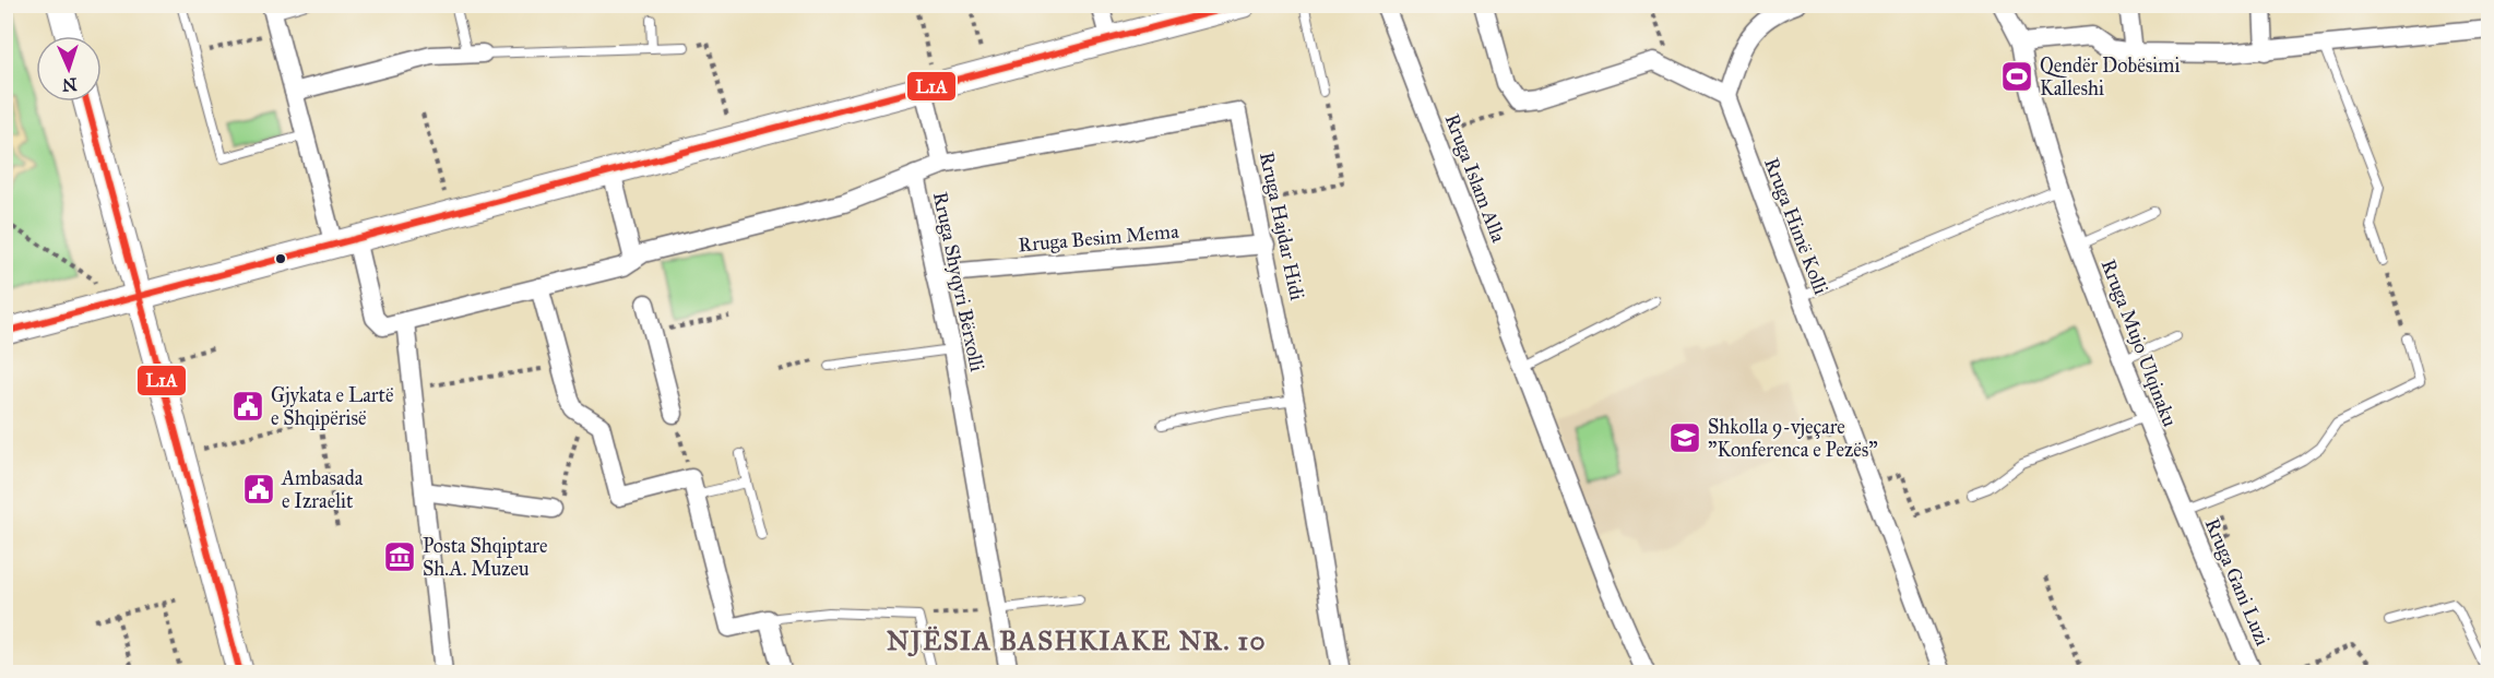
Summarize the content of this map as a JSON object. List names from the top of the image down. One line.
{"streets":{"street":["Rruga Islam Alla","Rruga Hajdar Hidi","Rruga Himë Kolli","Rruga Besim Mema","Rruga Shyqyri Bërxolli","Rruga Mujo Ulqinaku","Rruga Gani Luzi"]},"crossings":[["Rruga Hajdar Hidi","Rruga Besim Mema"],["Rruga Hajdar Hidi","Rruga Shyqyri Bërxolli"],["Rruga Besim Mema","Rruga Shyqyri Bërxolli"],["Rruga Mujo Ulqinaku","Rruga Gani Luzi"]],"districts":["NJËSIA BASHKIAKE NR. 10"],"places":{"sports":["Qendër Dobësimi Kalleshi"],"public building":["Gjykata e Lartë e Shqipërisë","Ambasada e Izraelit"],"school or university":["Shkolla 9-vjeçare \"Konferenca e Pezës\""],"museum":["Posta Shqiptare Sh.A. Muzeu"]},"lines":["transit line L1A"],"north":"bottom"}
